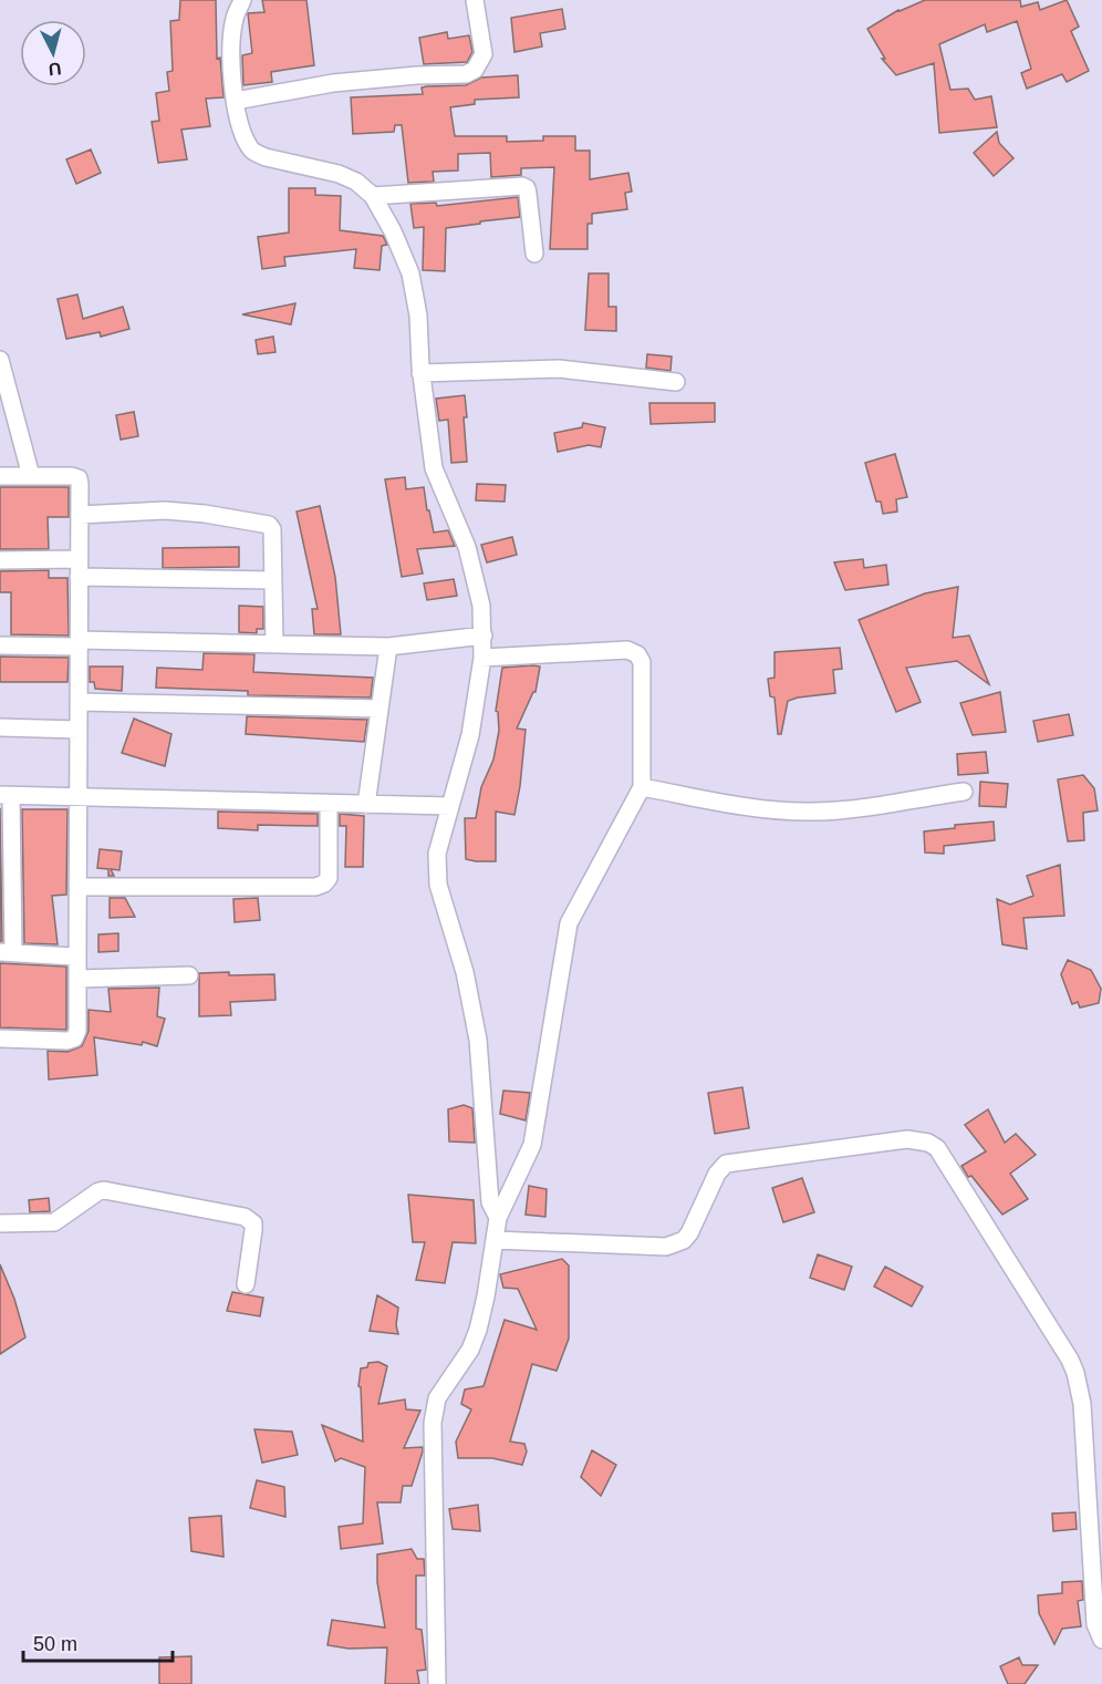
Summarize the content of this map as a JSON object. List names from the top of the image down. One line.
{"scale_bar":"50 m","north":"bottom"}
